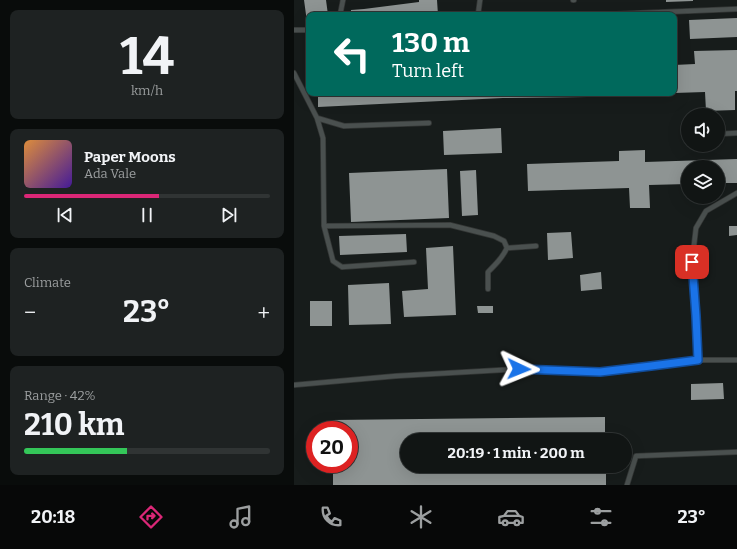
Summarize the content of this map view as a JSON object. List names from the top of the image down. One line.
{"page":{"tile":[["14","km/h"],"Climate",["Range · 42%","210 km"]],"turn":["130 m","Turn left"],"song":["Paper Moons","Ada Vale"],"heat":["−","23°","+"],"limit":"20","trip":"20:19 · 1 min · 200 m","tabs":["20:18","23°"]}}
